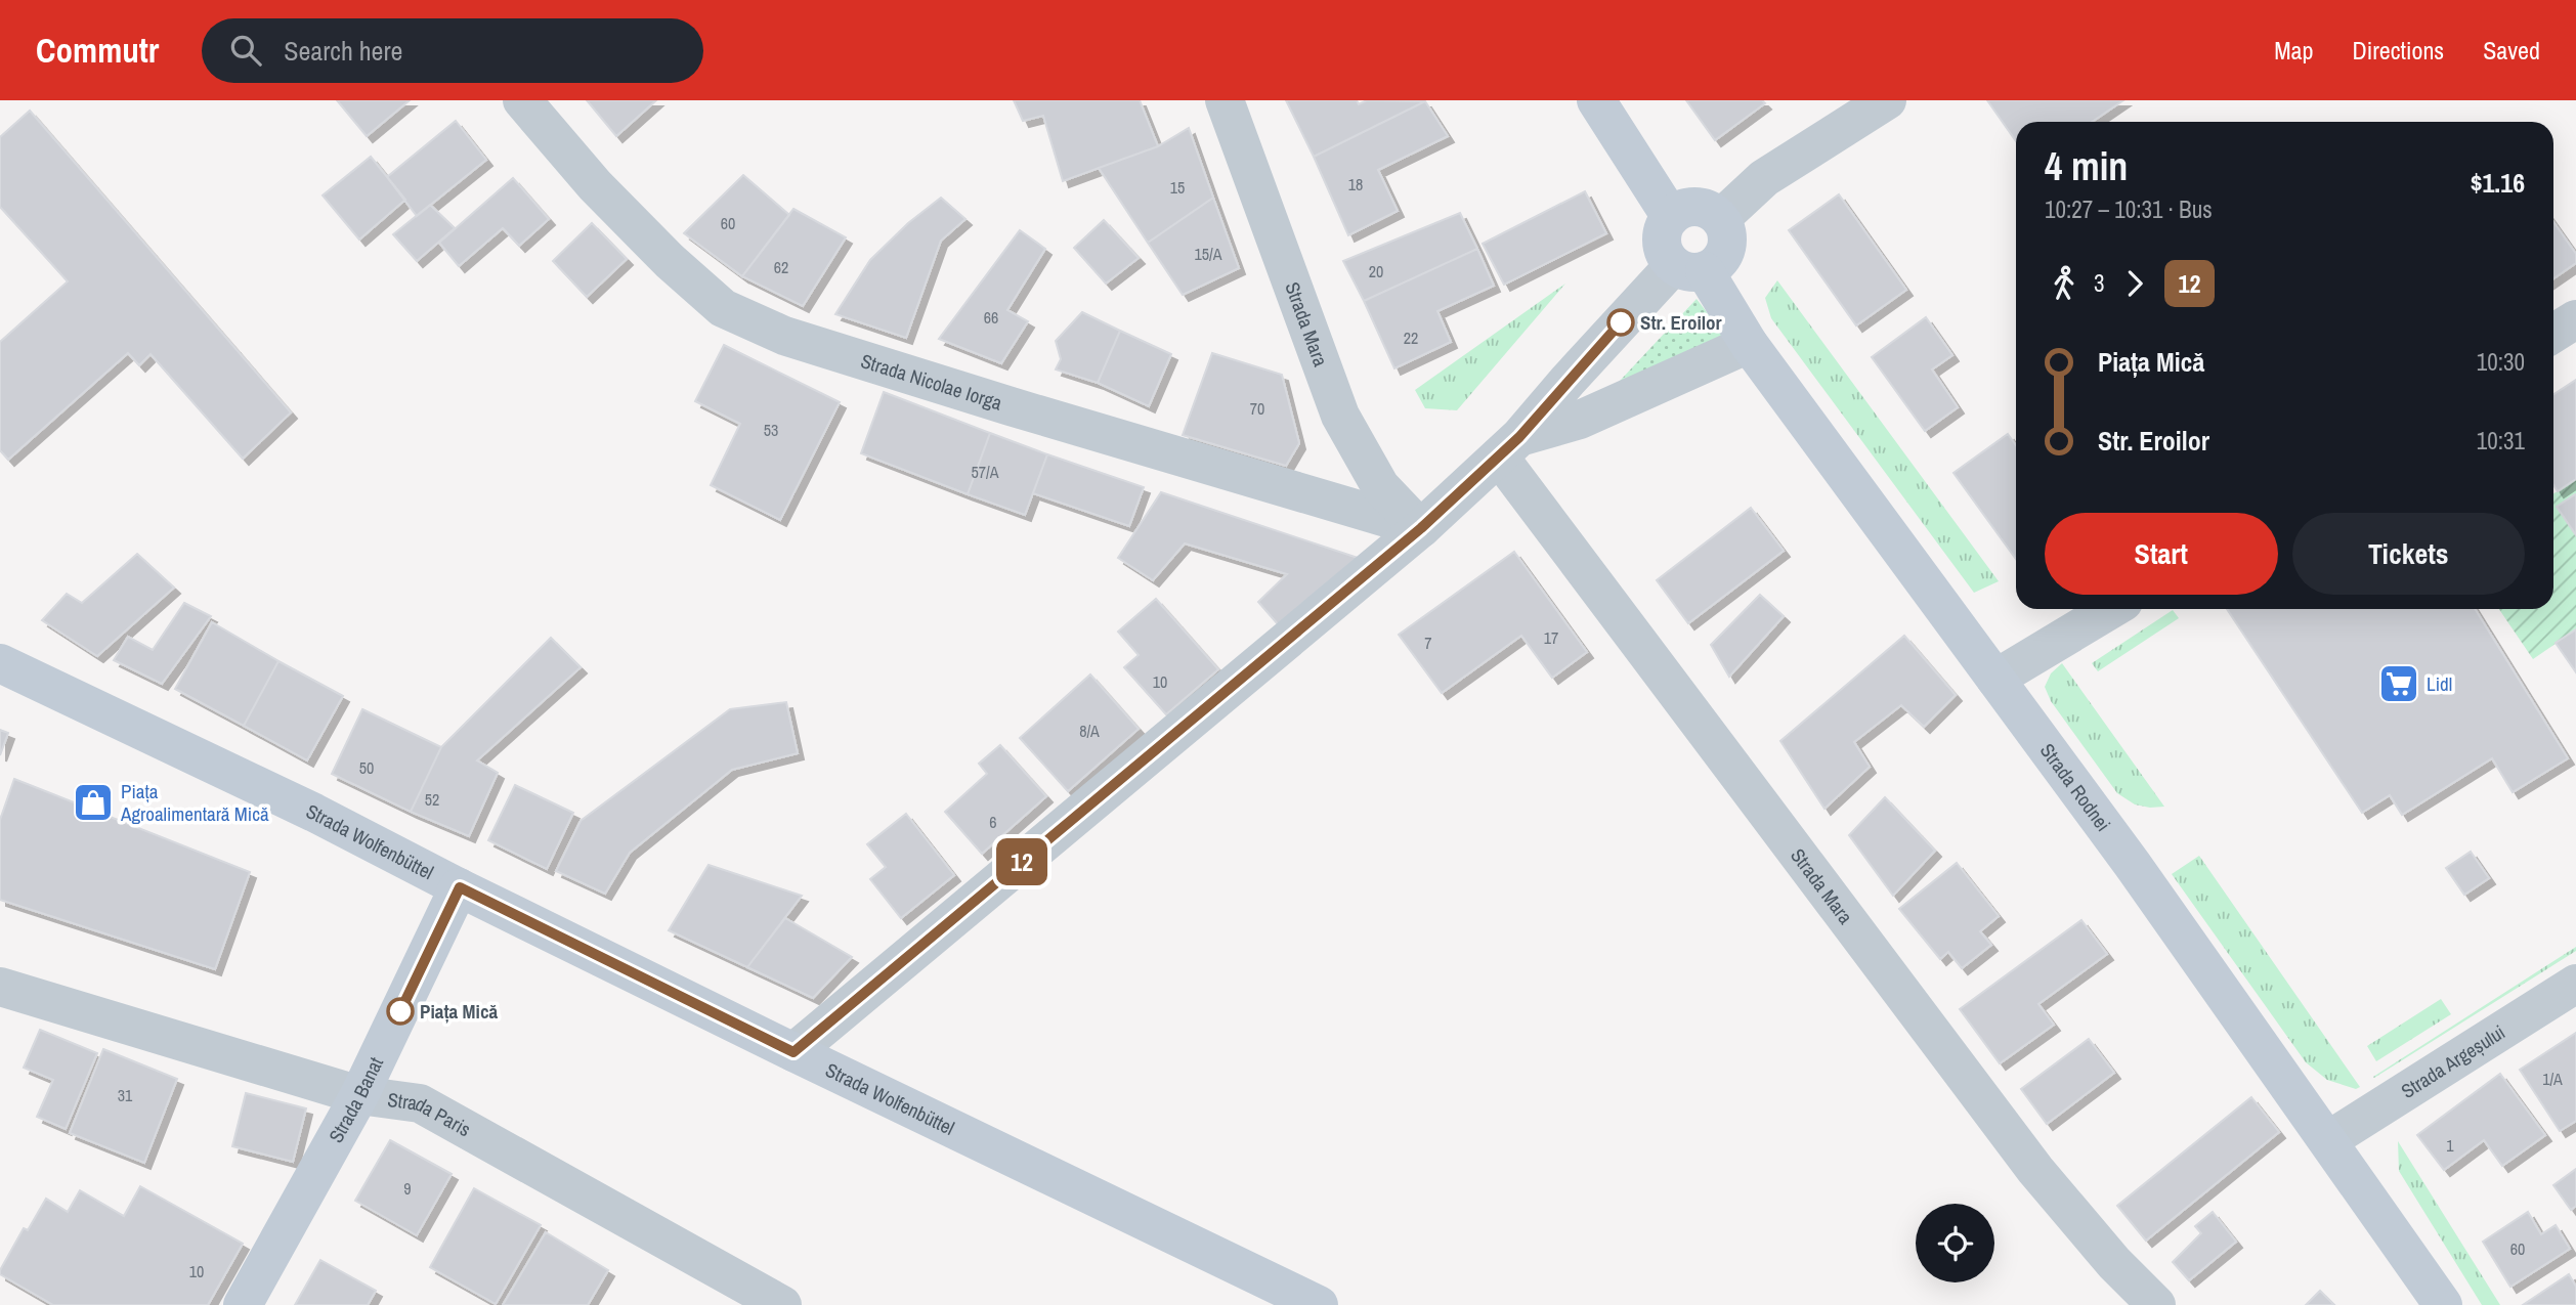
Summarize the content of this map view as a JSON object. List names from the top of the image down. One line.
{"streets":{"main road":["Strada Rodnei","Strada Wolfenbüttel","Strada Banat"],"street":["Strada Mara","Strada Nicolae Iorga","Strada Argeșului","Strada Paris"]},"crossings":[["Strada Mara","Strada Nicolae Iorga"],["Strada Rodnei","Strada Argeșului"],["Strada Wolfenbüttel","Strada Banat"],["Strada Banat","Strada Paris"]],"places":{"other":["Str. Eroilor","Piața Mică"],"supermarket":["Lidl"],"shop":["Piața Agroalimentară Mică"]},"lines":["bus line 12"],"house_numbers":["18","15","60","15/A","62","20","66","22","70","53","57/A","17","7","10","8/A","50","52","6","1/A","31","1","9","60","10"],"page":{"header":"Commutr","search":"Search here","nav":["Map","Directions","Saved"],"on_map":"12","heading":["4 min","10:27 – 10:31 · Bus","$1.16"],"legs":["3","12"],"list":[{"name":"Piața Mică","value":"10:30"},{"name":"Str. Eroilor","value":"10:31"}],"buttons":["Start","Tickets"]}}
